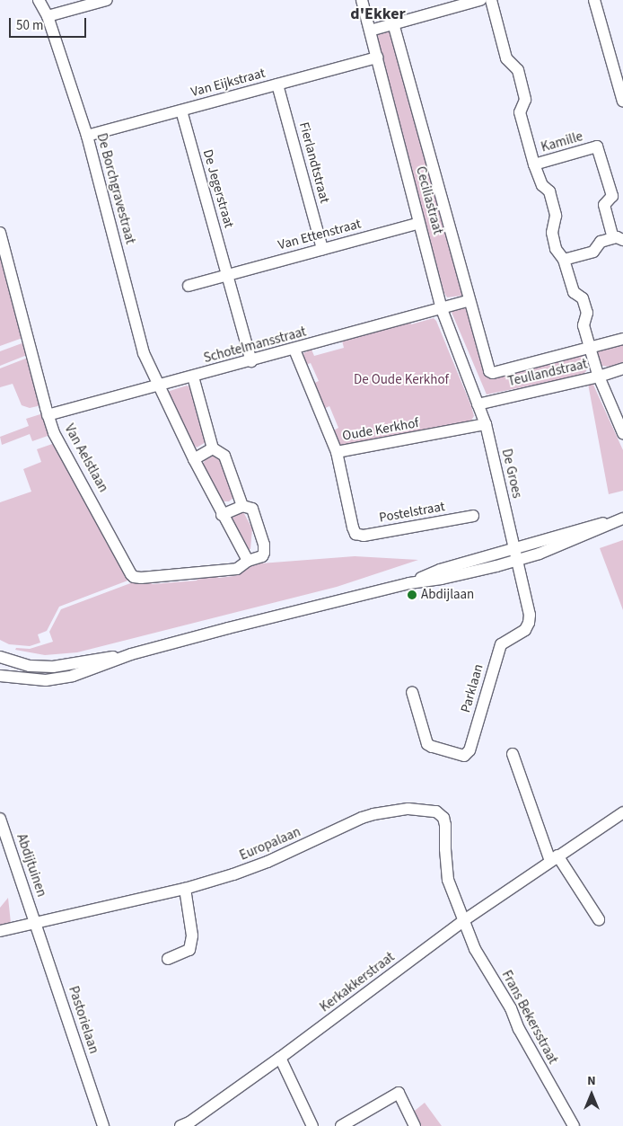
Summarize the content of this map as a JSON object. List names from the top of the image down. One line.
{"streets":{"street":["Van Eijkstraat","Kamille","Fierlandtstraat","De Borchgravestraat","De Jegerstraat","Ceciliastraat","Van Ettenstraat","Schotelmansstraat","Teullandstraat","Oude Kerkhof","Van Aelstlaan","De Groes","Postelstraat","Parklaan","Europalaan","Abdijtuinen","Kerkakkerstraat","Frans Bekersstraat","Pastorielaan"]},"crossings":[["Van Eijkstraat","Fierlandtstraat"],["Van Eijkstraat","De Borchgravestraat"],["Van Eijkstraat","De Jegerstraat"],["Van Eijkstraat","Ceciliastraat"],["Fierlandtstraat","Van Ettenstraat"],["De Borchgravestraat","Schotelmansstraat"],["De Borchgravestraat","Van Aelstlaan"],["De Jegerstraat","Van Ettenstraat"],["De Jegerstraat","Schotelmansstraat"],["Ceciliastraat","Van Ettenstraat"],["Ceciliastraat","Schotelmansstraat"],["Ceciliastraat","Teullandstraat"],["Ceciliastraat","De Groes"],["Schotelmansstraat","Oude Kerkhof"],["Schotelmansstraat","Van Aelstlaan"],["Teullandstraat","De Groes"],["Oude Kerkhof","De Groes"],["Oude Kerkhof","Postelstraat"],["De Groes","Parklaan"],["Europalaan","Abdijtuinen"],["Europalaan","Kerkakkerstraat"],["Europalaan","Frans Bekersstraat"],["Europalaan","Pastorielaan"],["Abdijtuinen","Pastorielaan"],["Kerkakkerstraat","Frans Bekersstraat"]],"districts":["d'Ekker"],"parks":["De Oude Kerkhof"],"places":["Abdijlaan"],"scale_bar":"50 m","north":"top"}
